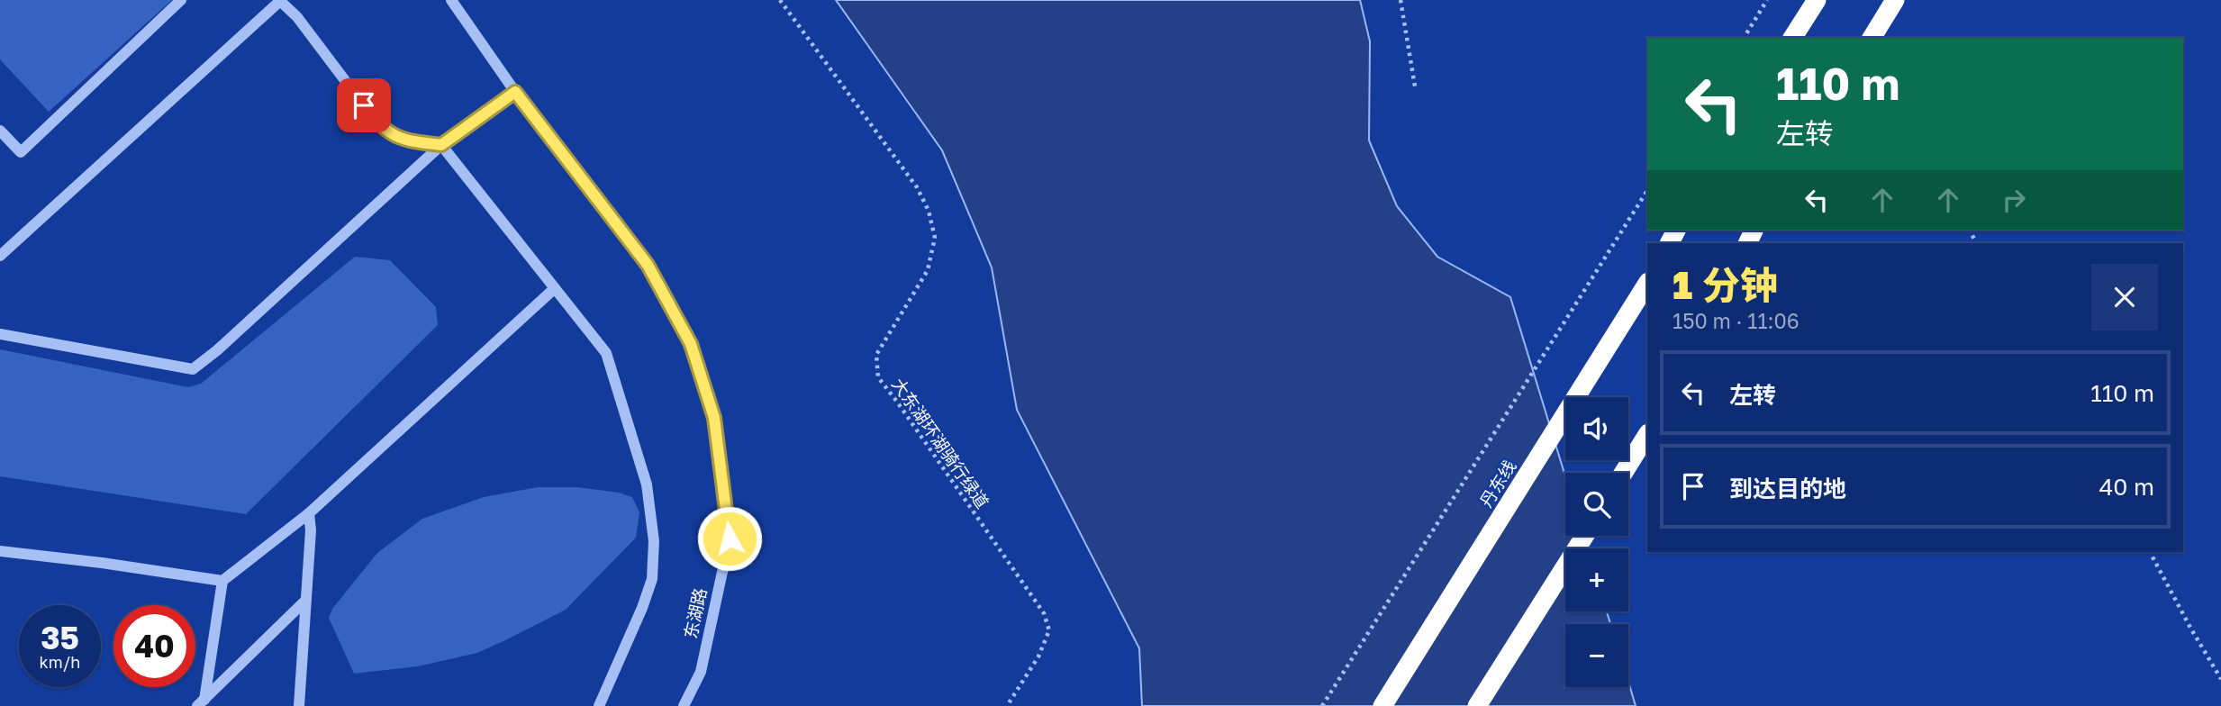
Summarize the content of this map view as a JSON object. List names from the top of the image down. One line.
{"streets":{"highway":["丹东线"],"street":["东湖路"],"path":["大东湖环湖骑行绿道"]},"page":{"turn":["110 m","左转"],"heading":["1 分钟","150 m · 11:06"],"list":[{"name":"左转","value":"110 m"},{"name":"到达目的地","value":"40 m"}],"map_buttons":["+","−"],"speed":"35 km/h","limit":"40"}}
